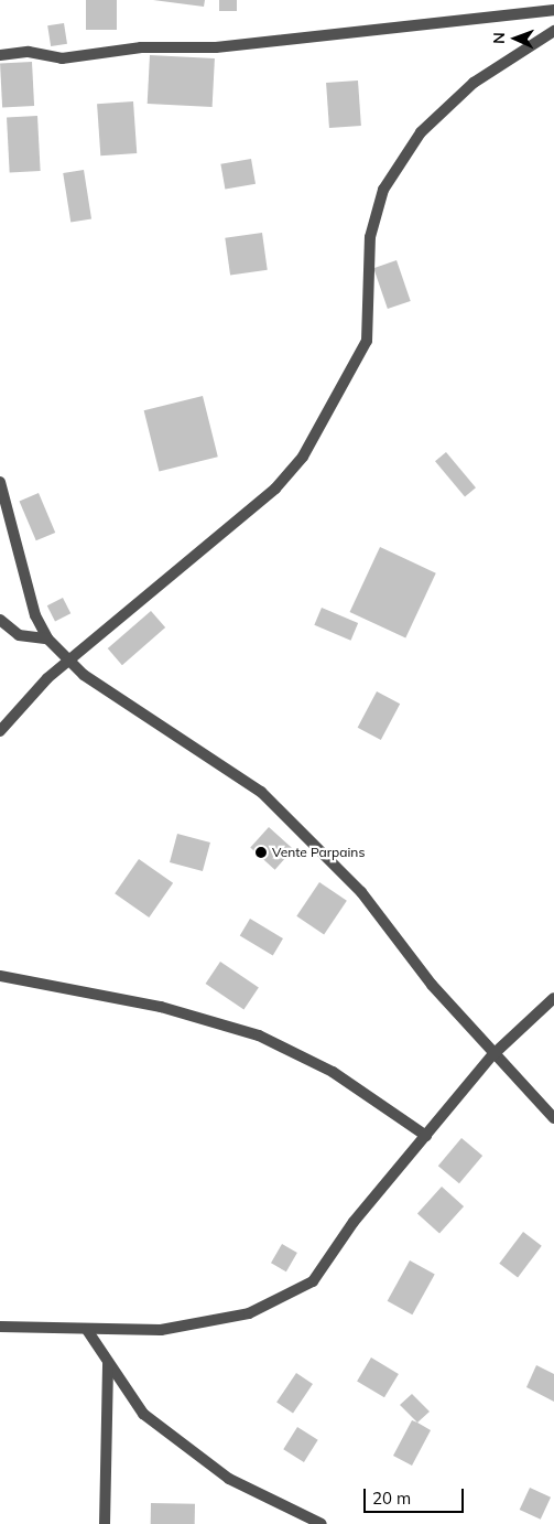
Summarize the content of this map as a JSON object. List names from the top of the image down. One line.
{"places":["Vente Parpains"],"scale_bar":"20 m","north":"left"}
